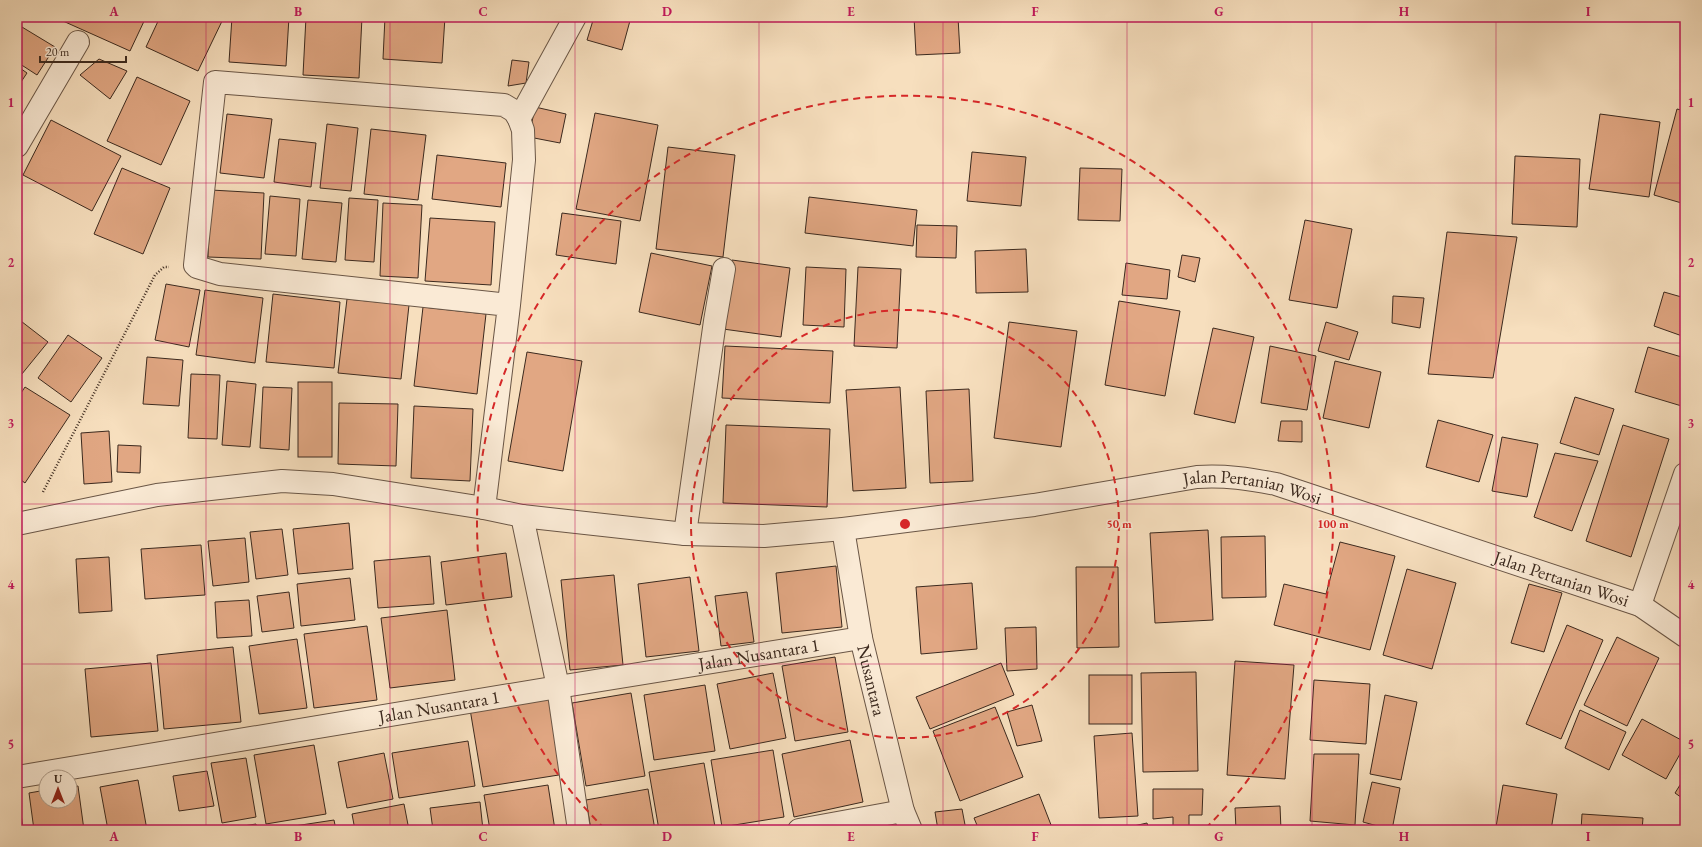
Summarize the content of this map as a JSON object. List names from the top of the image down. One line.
{"streets":{"street":["Jalan Pertanian Wosi","Jalan Nusantara 1","Nusantara"]},"crossings":[["Jalan Pertanian Wosi","Nusantara"],["Jalan Nusantara 1","Nusantara"]],"scale_bar":"20 m","north":"top","grid":{"columns":["A","B","C","D","E","F","G","H","I"],"rows":["1","2","3","4","5"]},"rings":["50 m","100 m"]}
